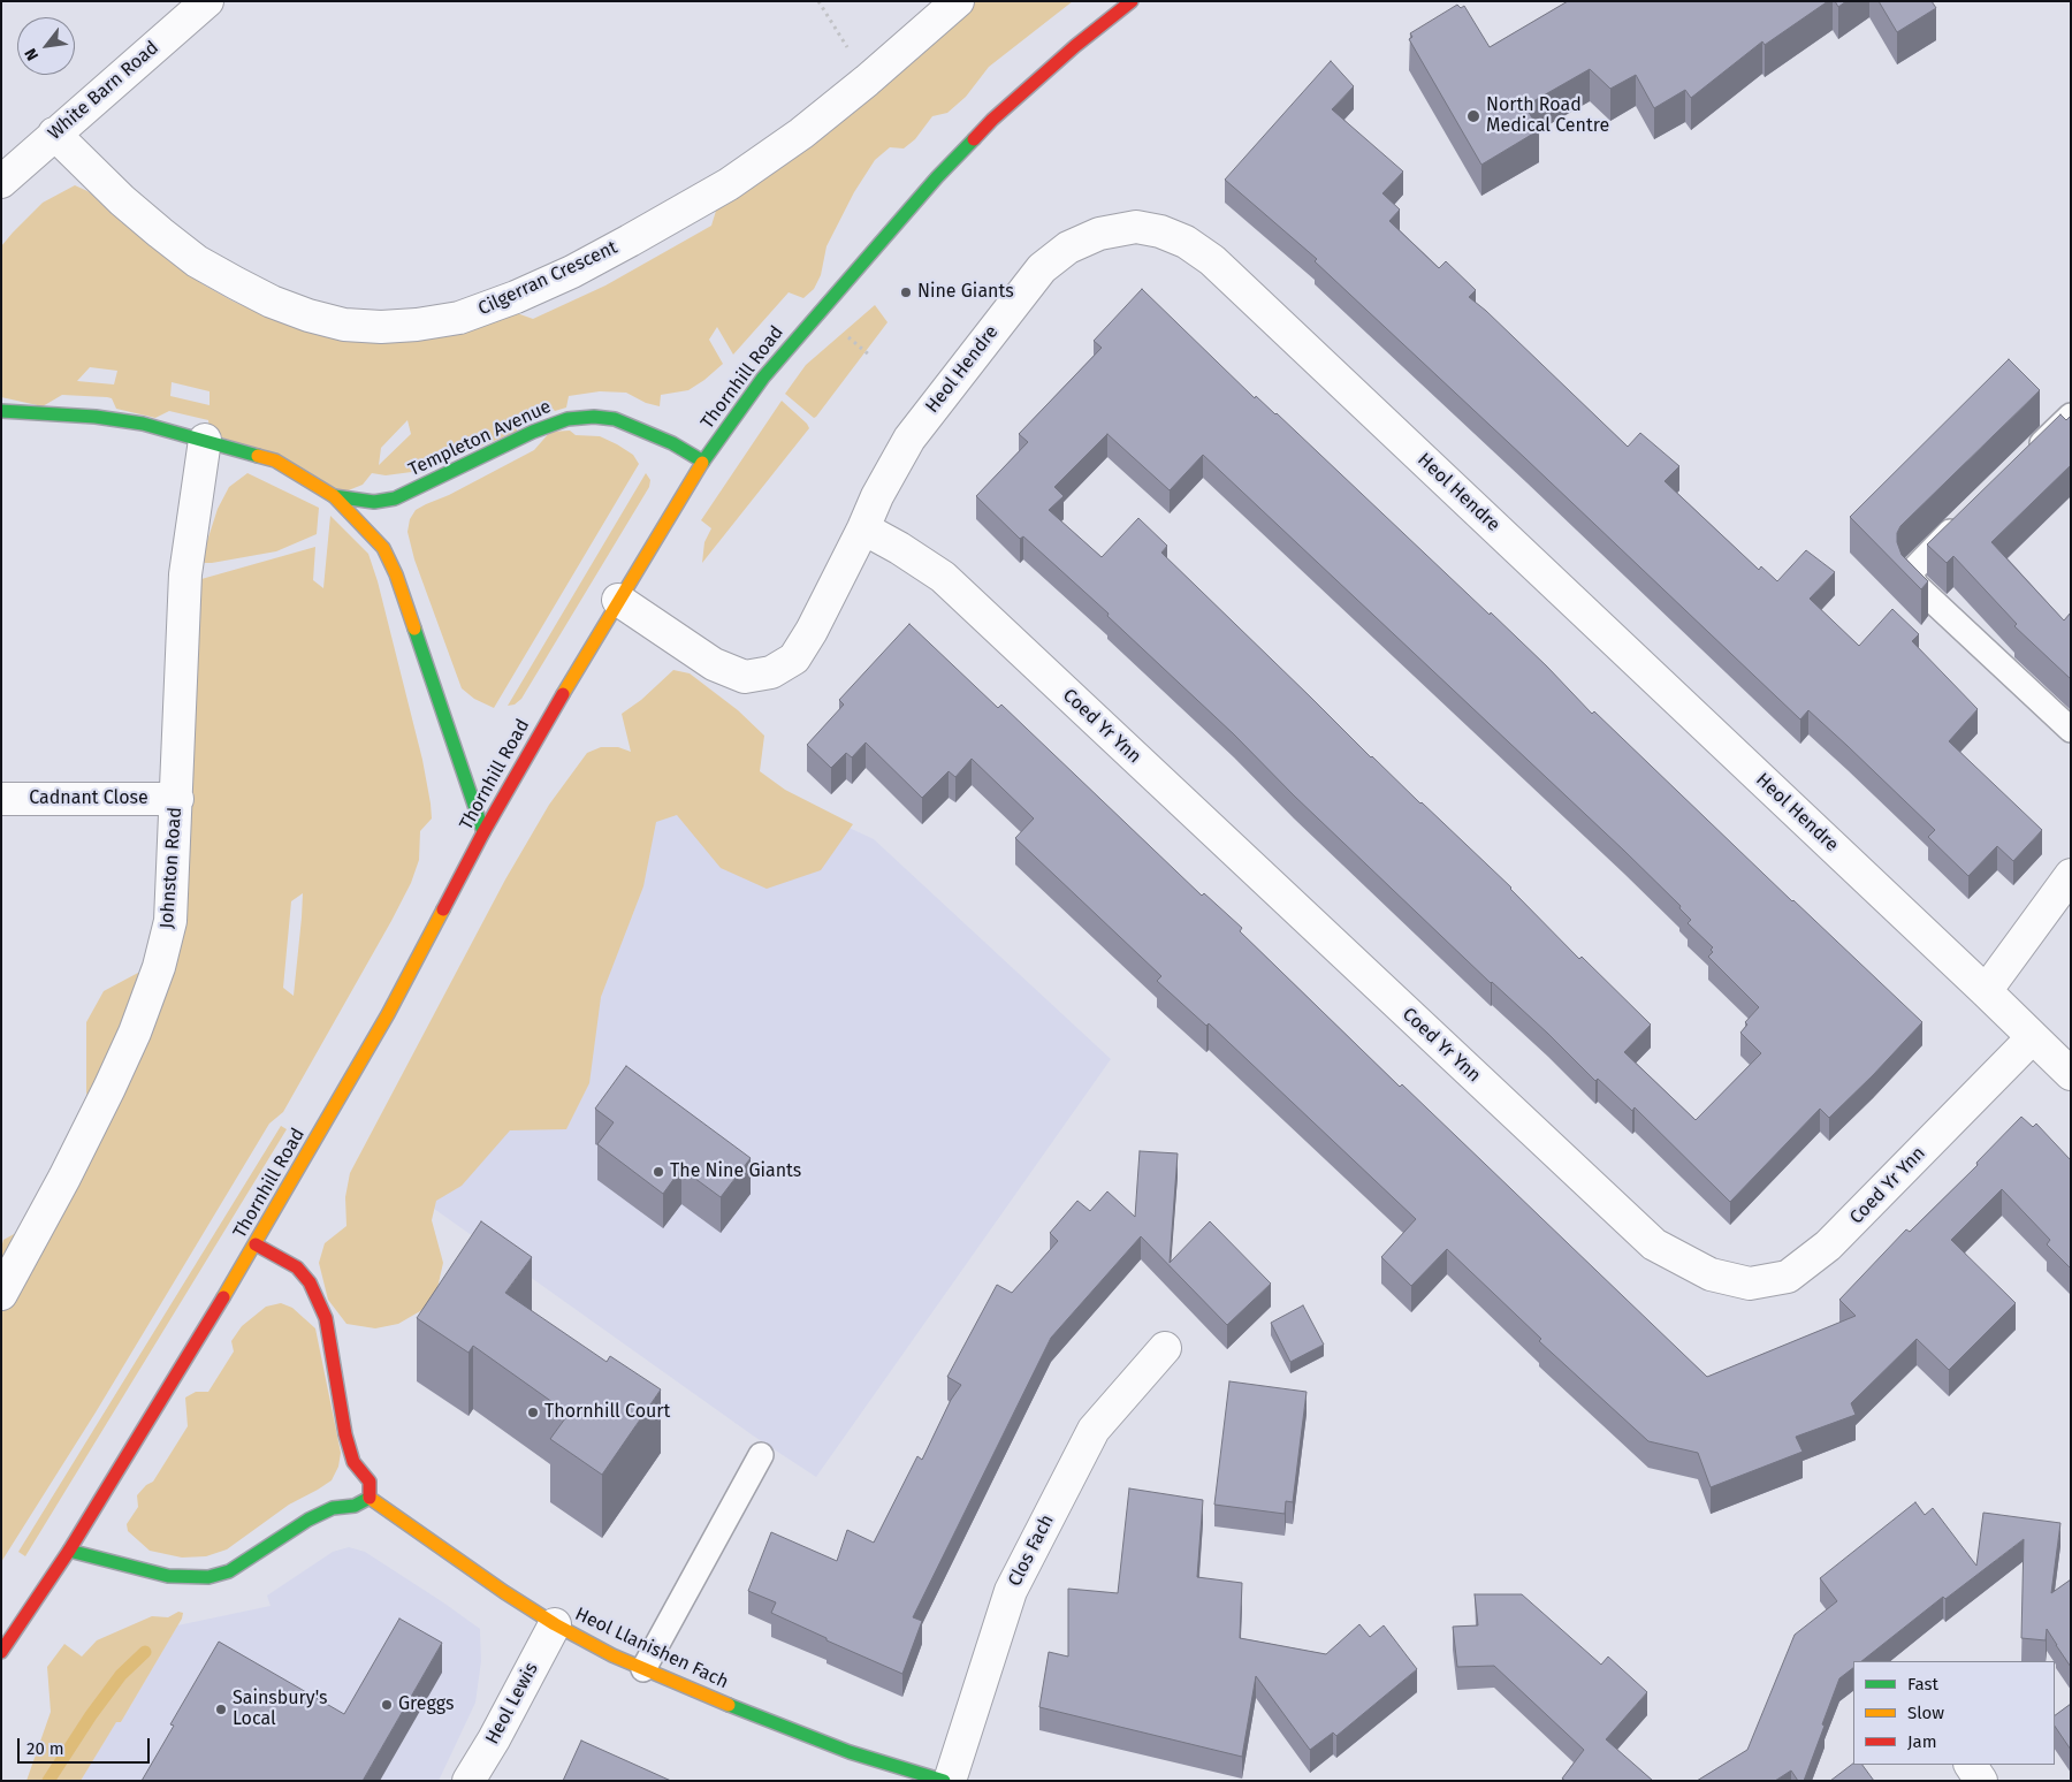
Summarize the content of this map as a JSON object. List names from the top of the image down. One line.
{"streets":{"street":["White Barn Road","Cilgerran Crescent","Heol Hendre","Thornhill Road","Templeton Avenue","Coed Yr Ynn","Cadnant Close","Johnston Road","Clos Fach","Heol Llanishen Fach","Heol Lewis"]},"crossings":[["White Barn Road","Cilgerran Crescent"],["Heol Hendre","Thornhill Road"],["Heol Hendre","Coed Yr Ynn"],["Thornhill Road","Templeton Avenue"],["Templeton Avenue","Johnston Road"],["Cadnant Close","Johnston Road"],["Heol Llanishen Fach","Heol Lewis"]],"places":["North Road Medical Centre","Nine Giants","The Nine Giants","Thornhill Court","Greggs","Sainsbury's Local"],"legend":["Fast","Slow","Jam"],"scale_bar":"20 m","north":"bottom left"}
